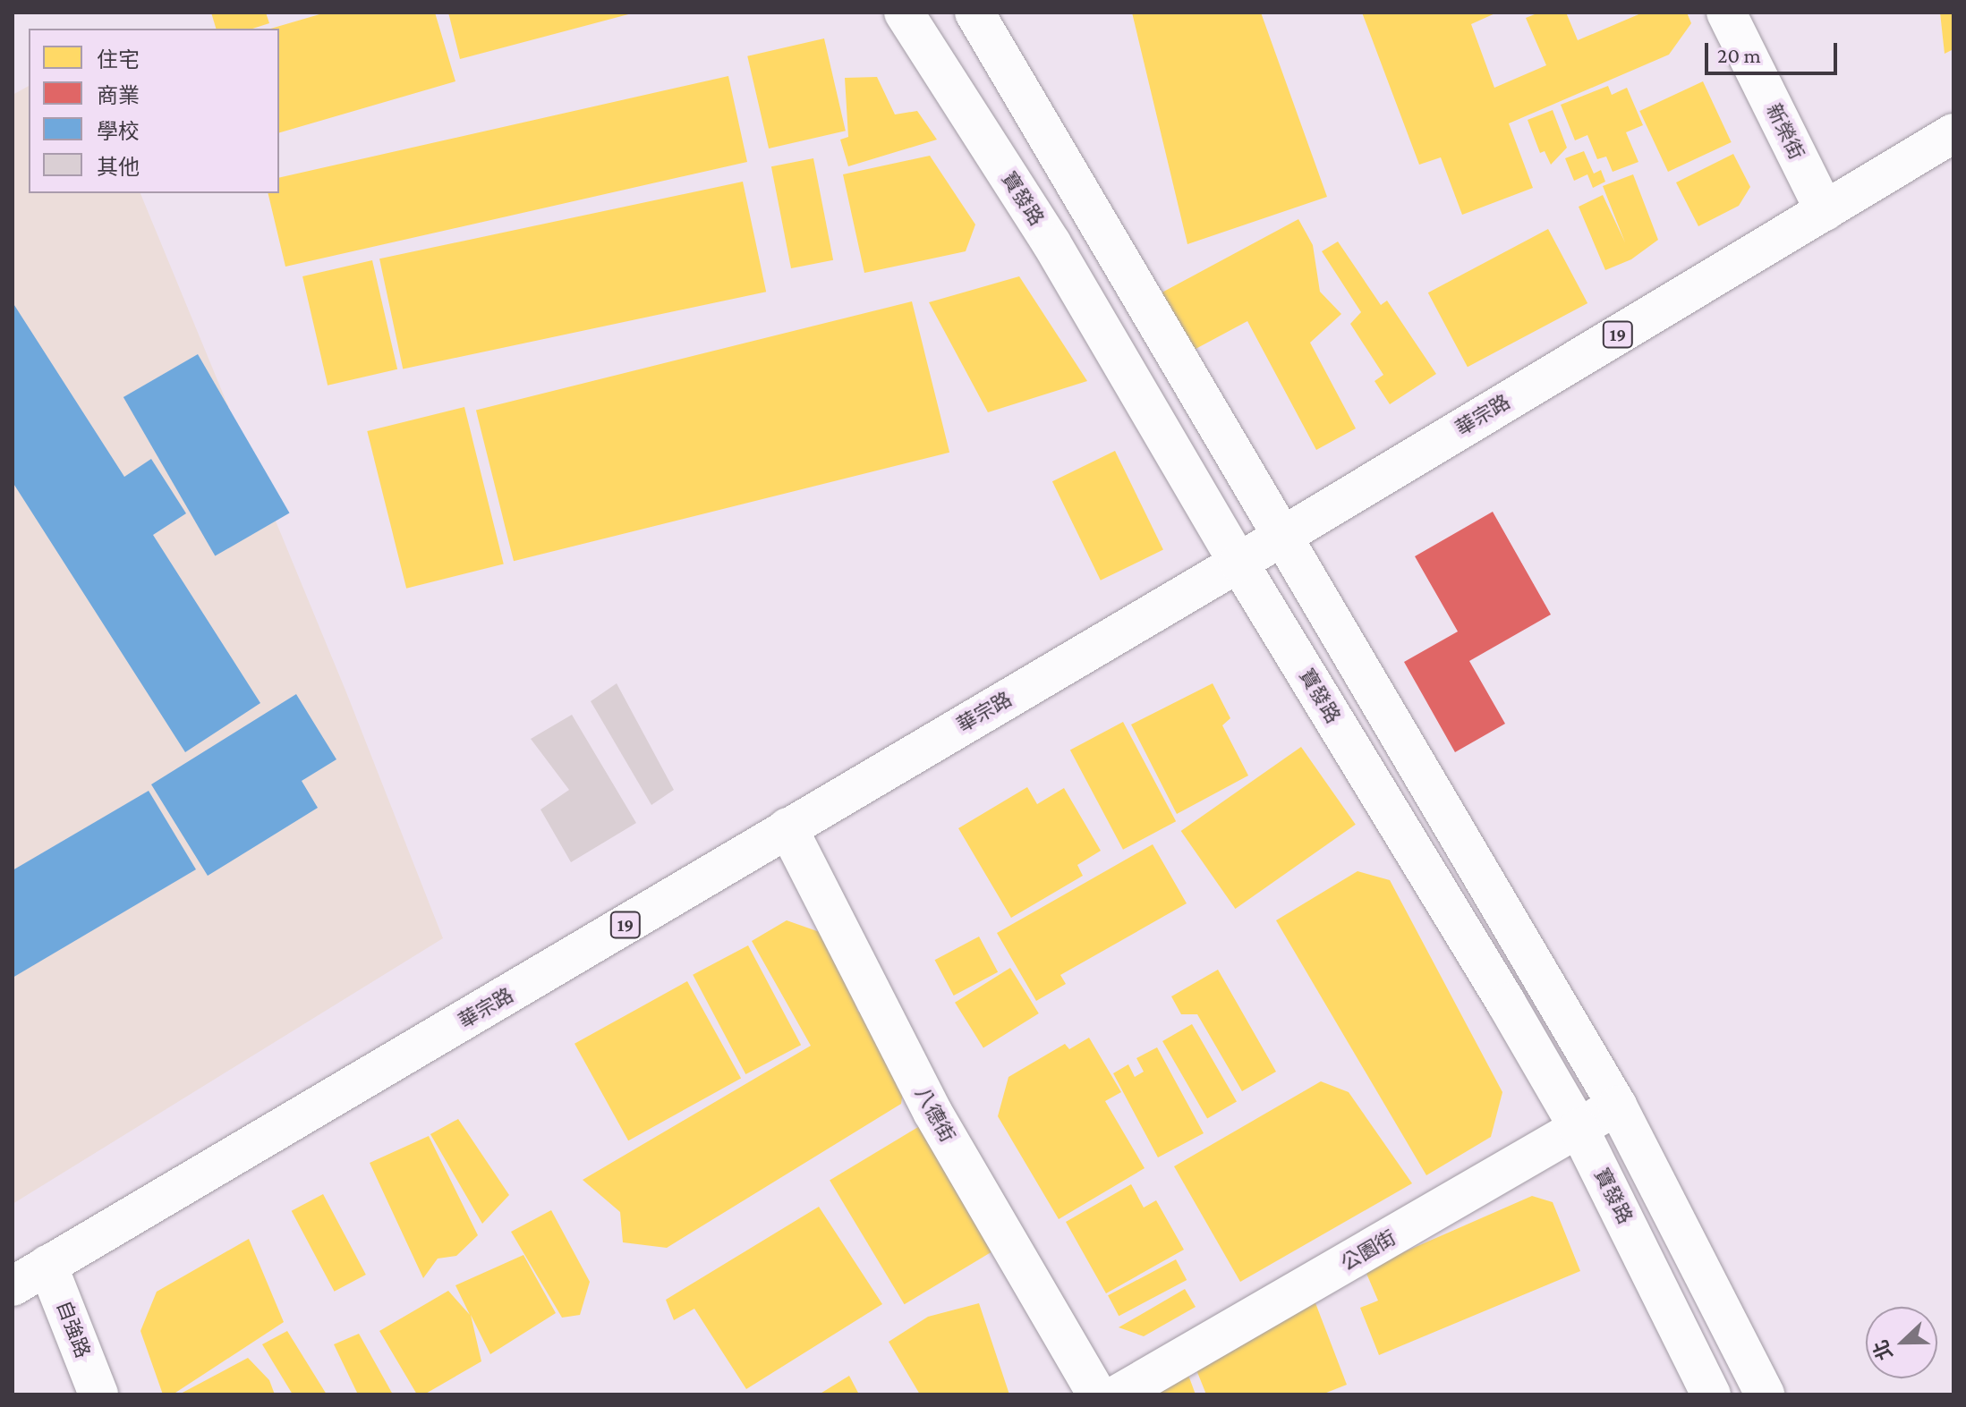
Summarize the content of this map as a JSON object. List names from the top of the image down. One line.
{"streets":{"main road":["新榮街","寶發路","19","華宗路","八德街","公園街","自強路"]},"crossings":[["新榮街","華宗路"],["寶發路","華宗路"],["寶發路","公園街"],["華宗路","八德街"],["華宗路","自強路"]],"legend":["住宅","商業","學校","其他"],"scale_bar":"20 m","north":"left"}
